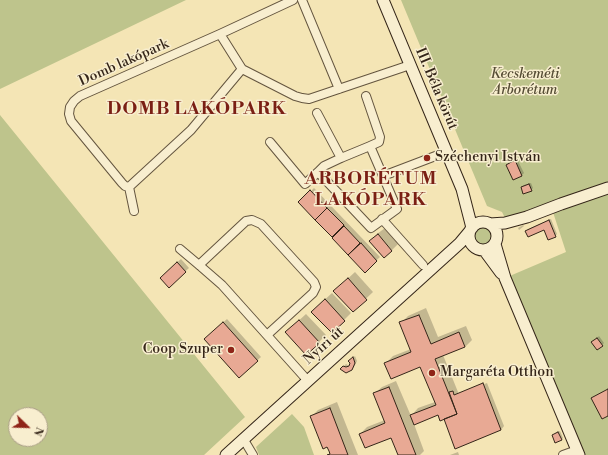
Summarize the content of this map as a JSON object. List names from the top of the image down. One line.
{"streets":{"street":["Domb lakópark","III. Béla körút","Nyíri út"]},"crossings":[["III. Béla körút","Nyíri út"]],"districts":["DOMB LAKÓPARK","ARBORÉTUM LAKÓPARK"],"parks":["Kecskeméti Arborétum"],"places":["Széchenyi István","Coop Szuper","Margaréta Otthon"],"north":"bottom right"}
